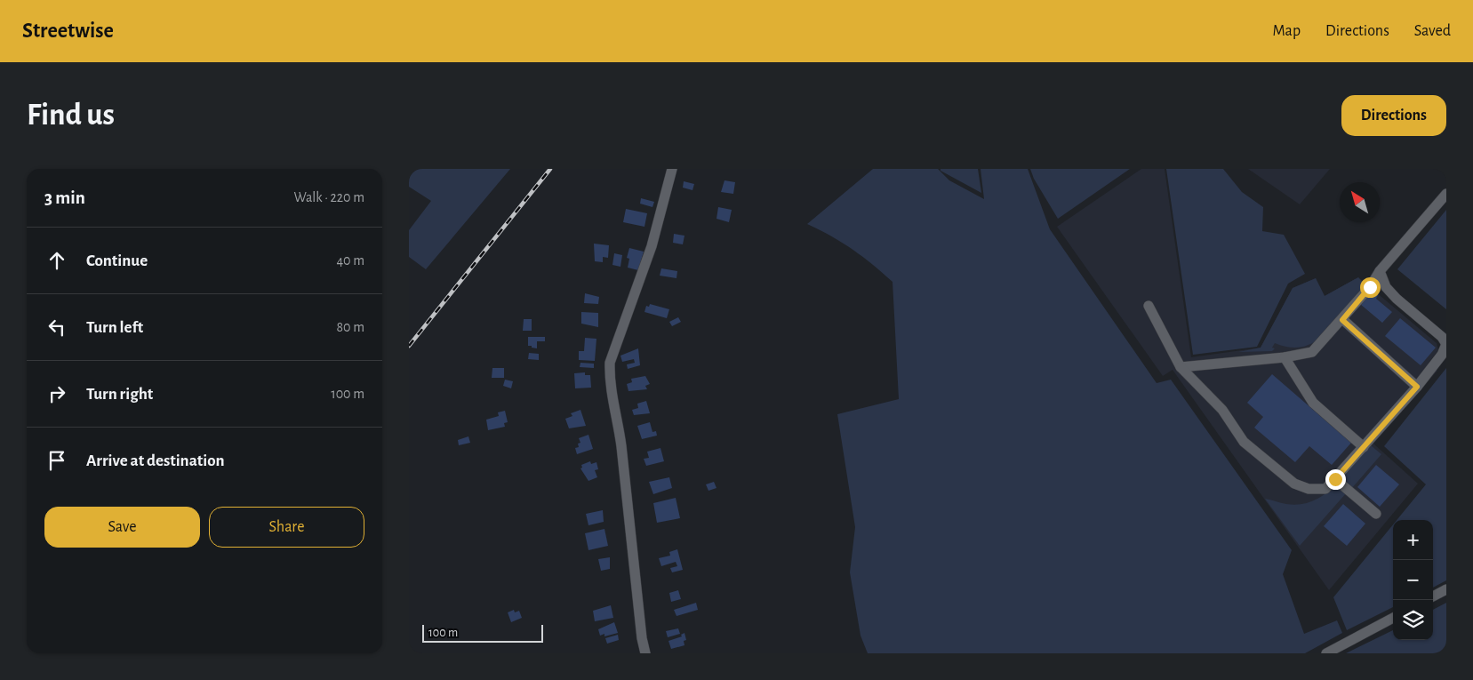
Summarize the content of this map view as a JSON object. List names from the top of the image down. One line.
{"scale_bar":"100 m","north":"top left","page":{"header":"Streetwise","nav":["Map","Directions","Saved"],"buttons":["Directions",["Save","Share"]],"title":"Find us","heading":["3 min","Walk · 220 m"],"list":[["Continue","40 m"],["Turn left","80 m"],["Turn right","100 m"],"Arrive at destination"],"map_buttons":["+","−"],"scale":"100 m"}}
